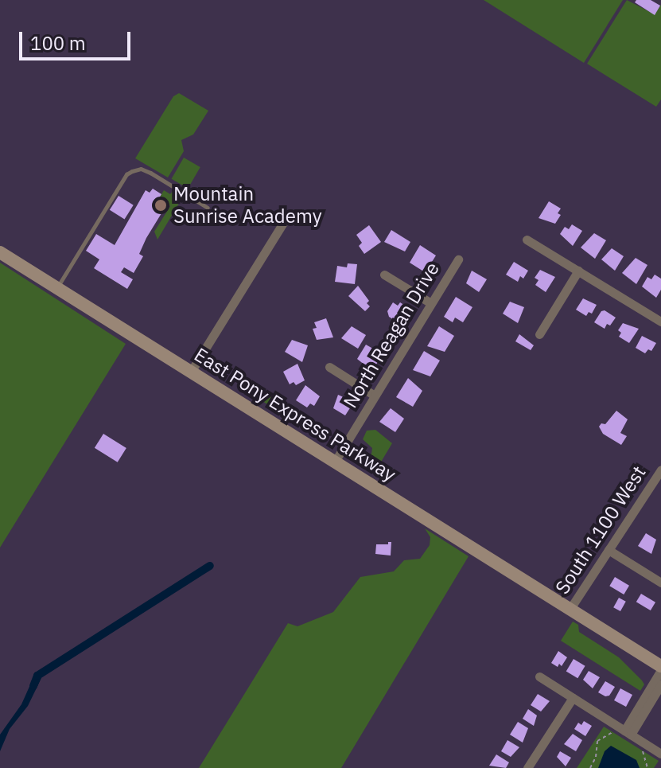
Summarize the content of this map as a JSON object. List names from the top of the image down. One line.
{"streets":{"street":["North Reagan Drive","East Pony Express Parkway","South 1100 West"]},"crossings":[["North Reagan Drive","East Pony Express Parkway"],["East Pony Express Parkway","South 1100 West"]],"places":["Mountain Sunrise Academy"],"scale_bar":"100 m"}
